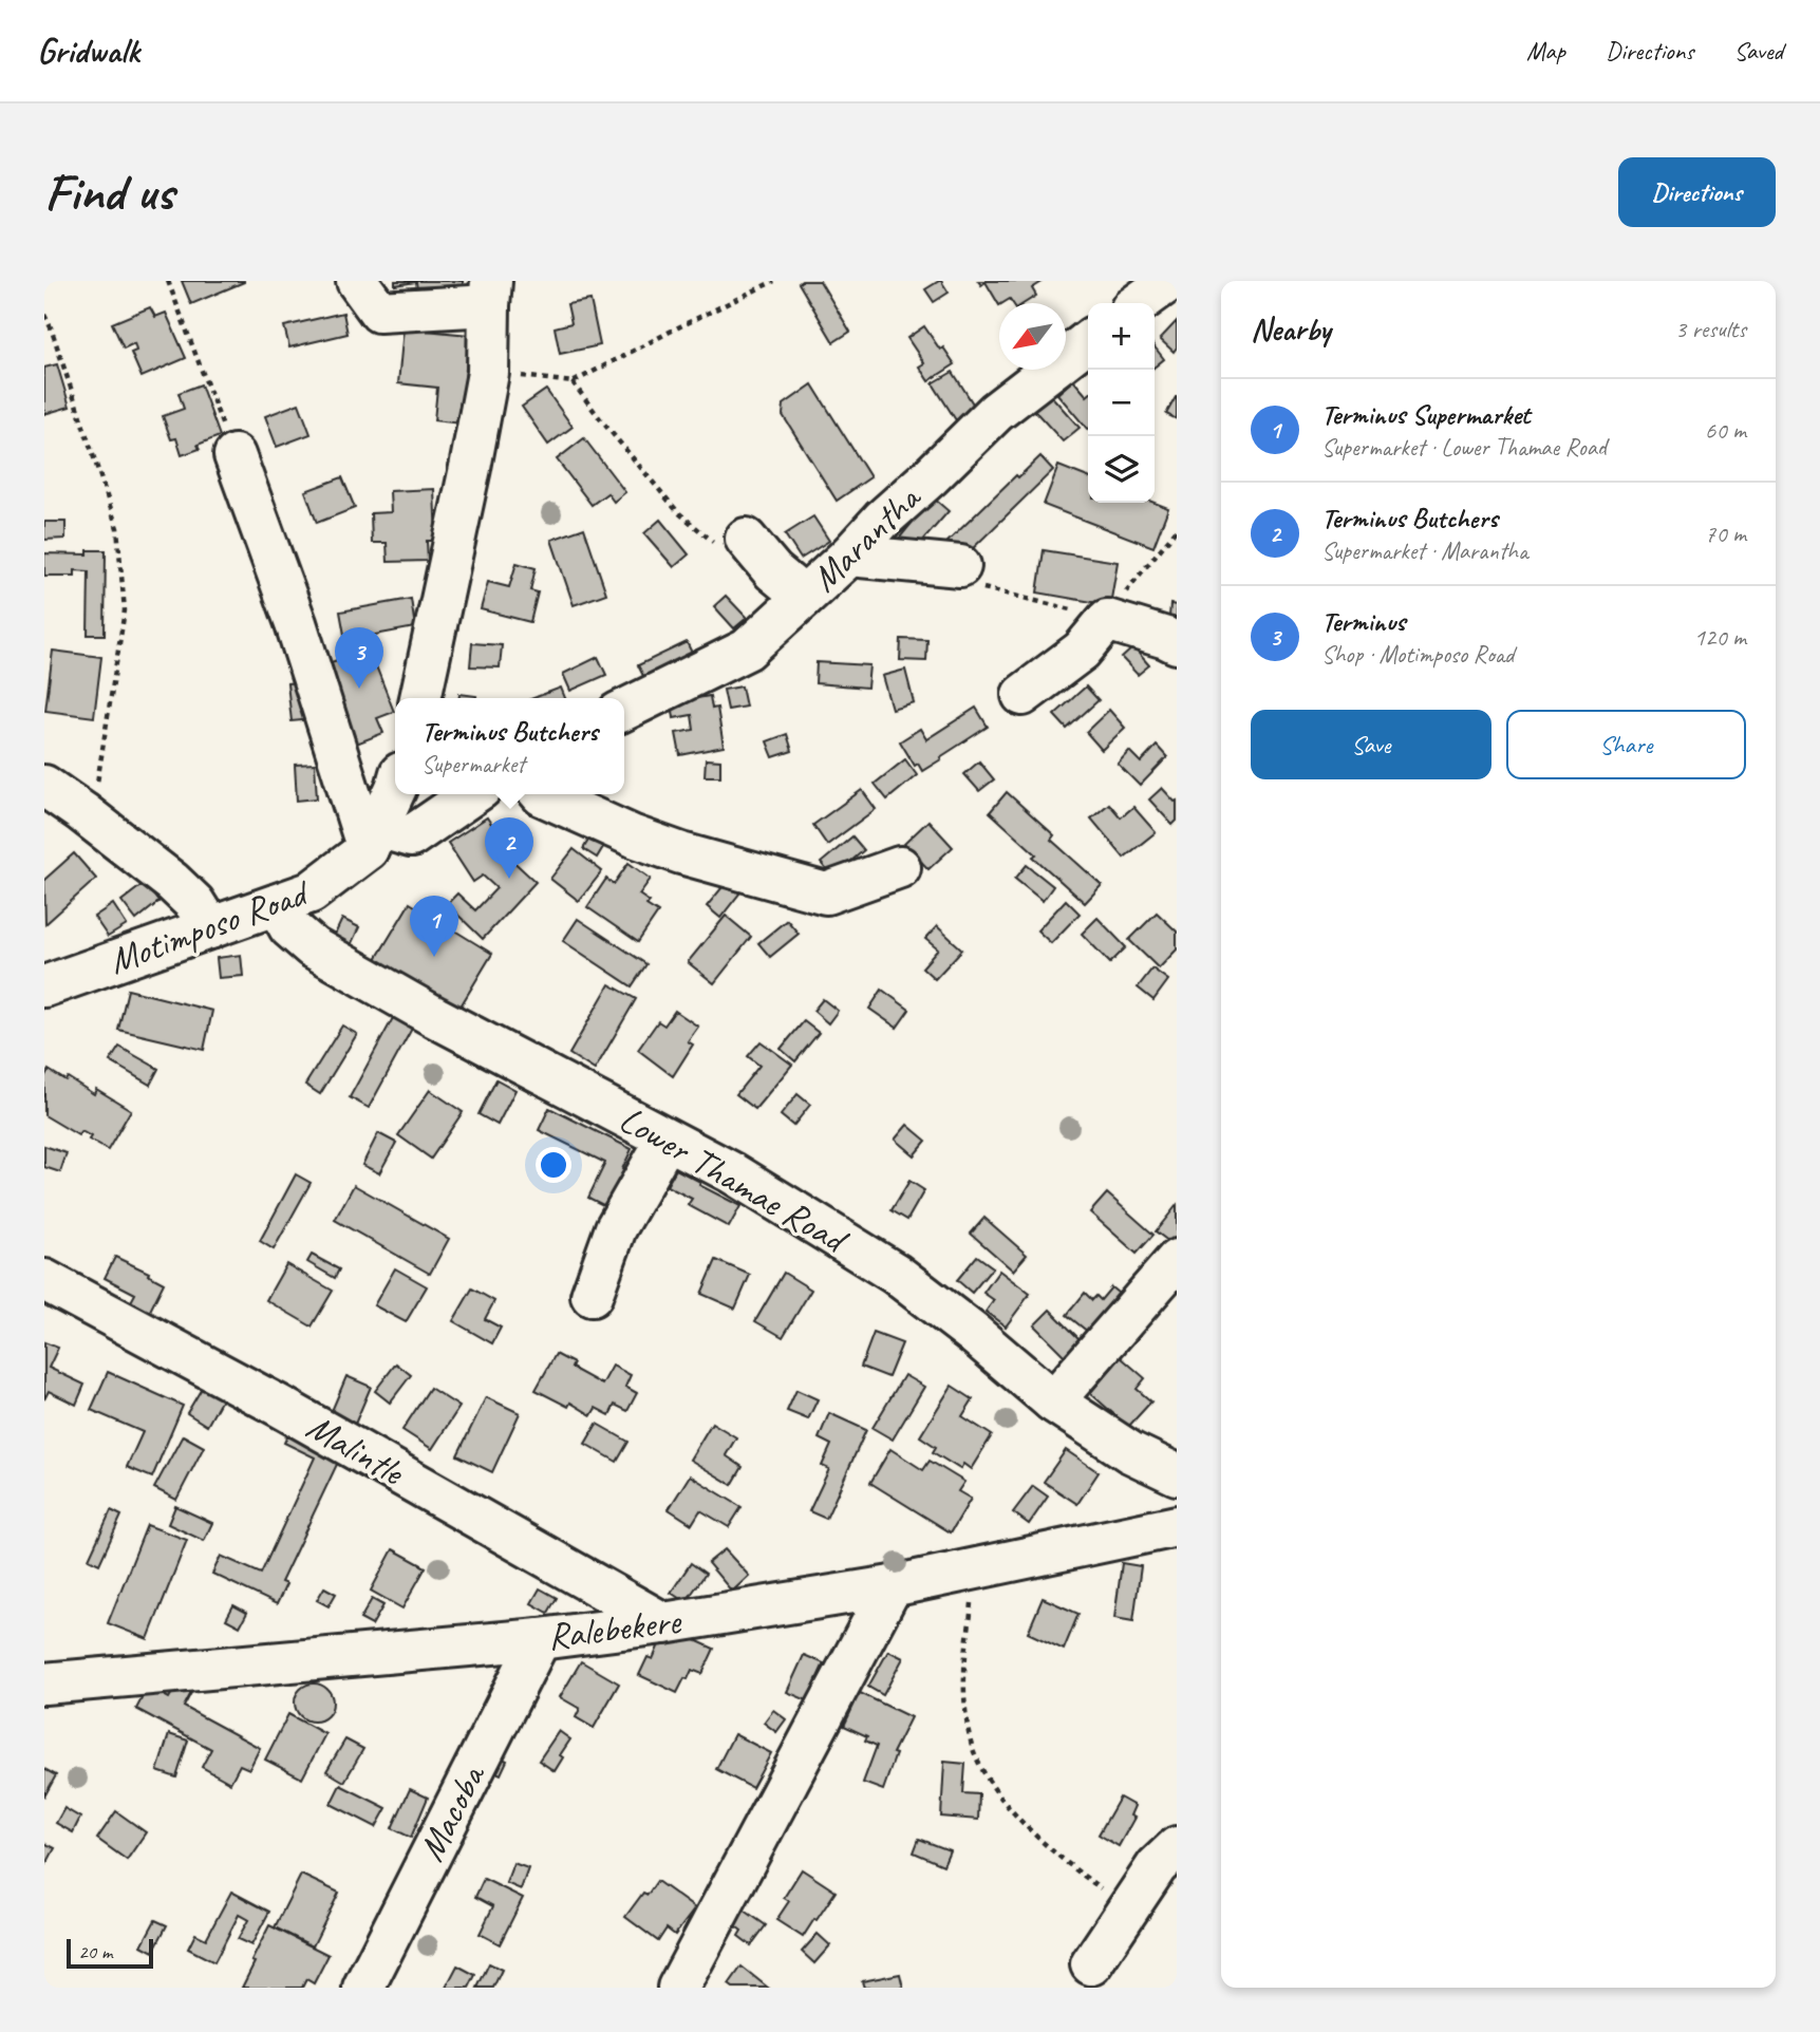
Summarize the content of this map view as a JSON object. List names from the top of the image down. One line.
{"streets":{"street":["Marantha","Motimposo Road","Lower Thamae Road","Malintle","Ralebekere","Macoba"]},"crossings":[["Motimposo Road","Lower Thamae Road"],["Malintle","Ralebekere"],["Ralebekere","Macoba"]],"scale_bar":"20 m","north":"bottom left","page":{"header":"Gridwalk","nav":["Map","Directions","Saved"],"buttons":["Directions",["Save","Share"]],"title":"Find us","heading":["Nearby","3 results"],"map_buttons":["+","−"],"list":[{"mark":"1","name":"Terminus Supermarket","note":"Supermarket · Lower Thamae Road","value":"60 m"},{"mark":"2","name":"Terminus Butchers","note":"Supermarket · Marantha","value":"70 m"},{"mark":"3","name":"Terminus","note":"Shop · Motimposo Road","value":"120 m"}],"pins":["3","2","1"],"popup":["Terminus Butchers","Supermarket"],"scale":"20 m"}}
